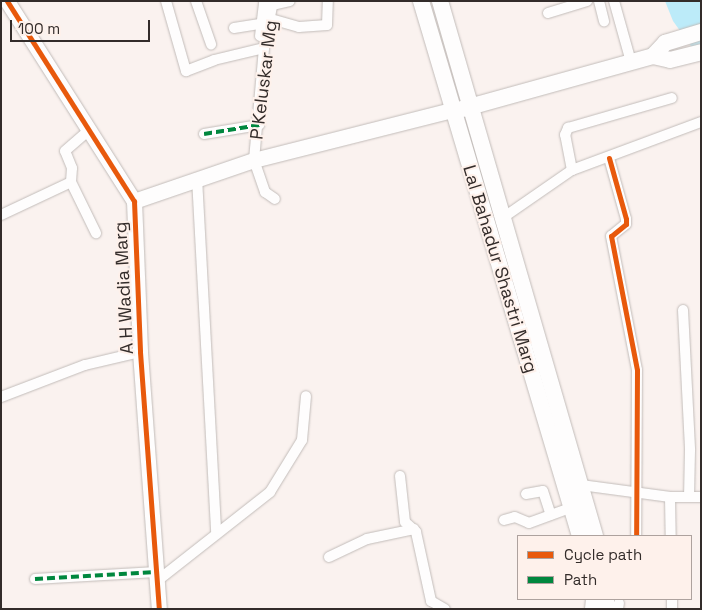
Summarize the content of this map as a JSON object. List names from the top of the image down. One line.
{"streets":{"main road":["Lal Bahadur Shastri Marg"],"street":["P Keluskar Mg","A H Wadia Marg"]},"legend":["Cycle path","Path"],"scale_bar":"100 m"}
